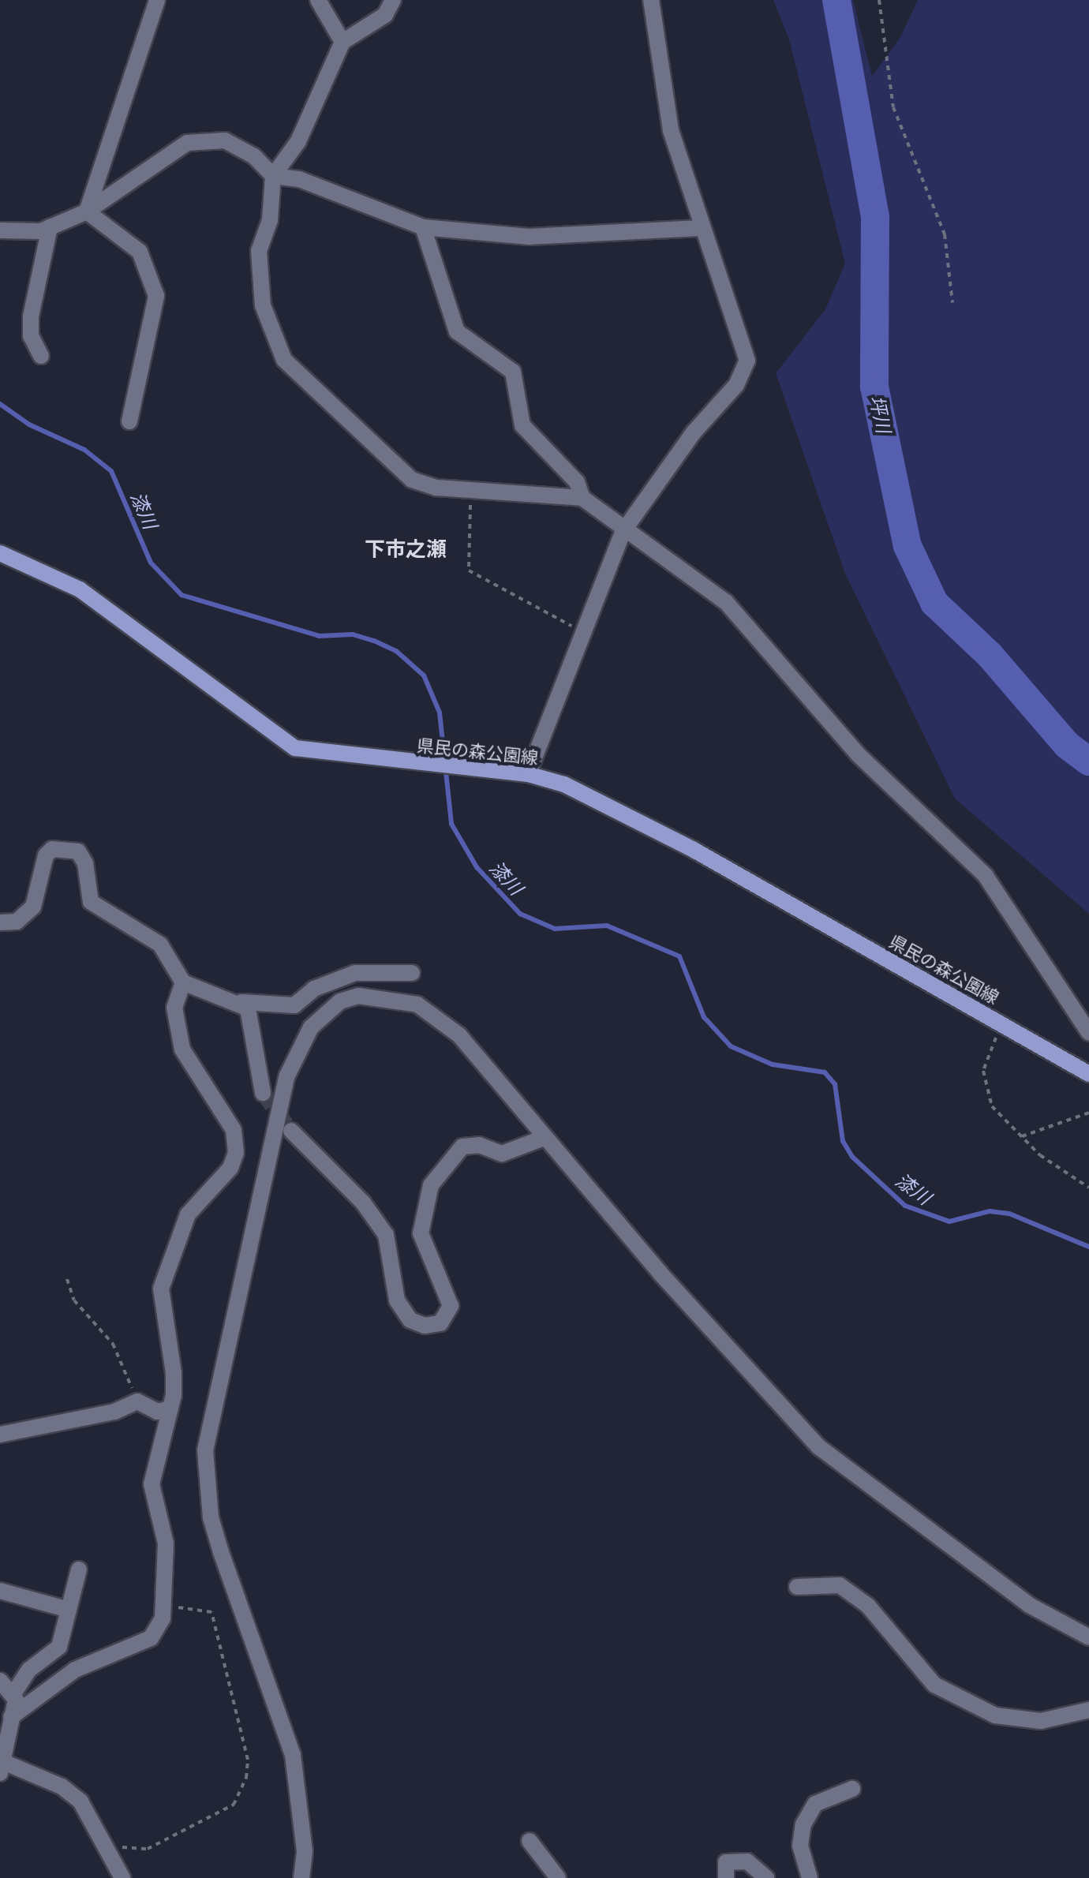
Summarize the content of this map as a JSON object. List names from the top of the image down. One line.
{"streets":{"main road":["県民の森公園線"]},"districts":["下市之瀬"],"water":["坪川","漆川"]}
